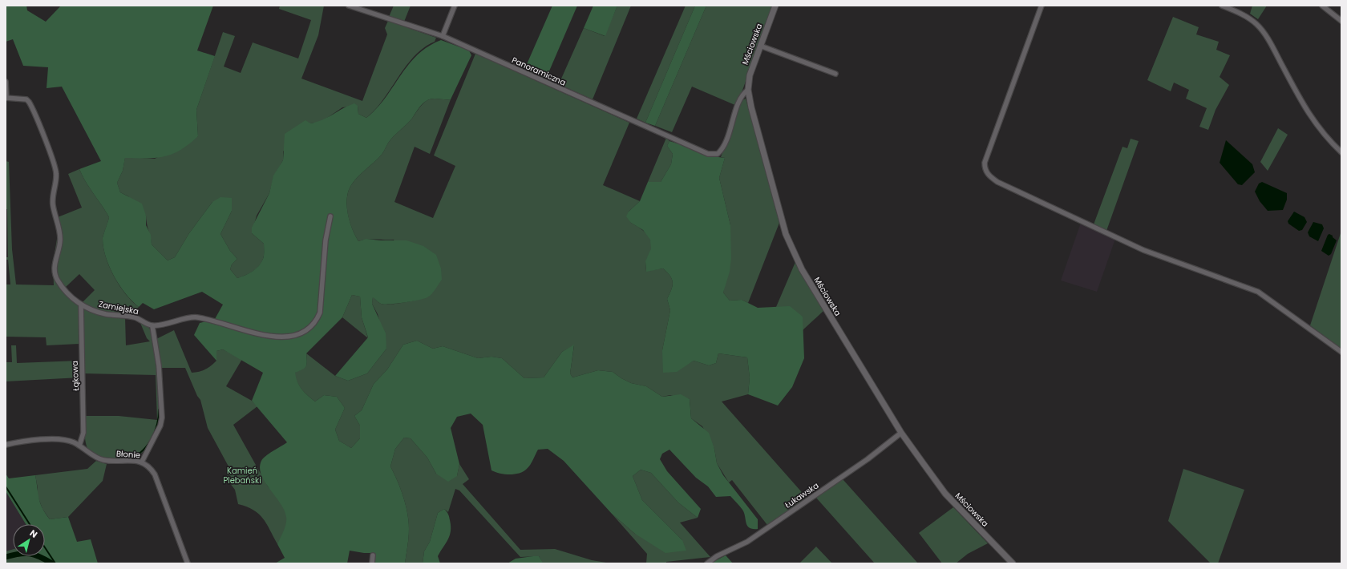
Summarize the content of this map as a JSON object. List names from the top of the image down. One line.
{"streets":{"street":["Mściowska","Panoramiczna","Zamiejska","Łąkowa","Błonie","Łukawska"]},"crossings":[["Mściowska","Panoramiczna"],["Mściowska","Łukawska"],["Zamiejska","Łąkowa"],["Łąkowa","Błonie"]],"parks":["Kamień Plebański"],"north":"top right"}
